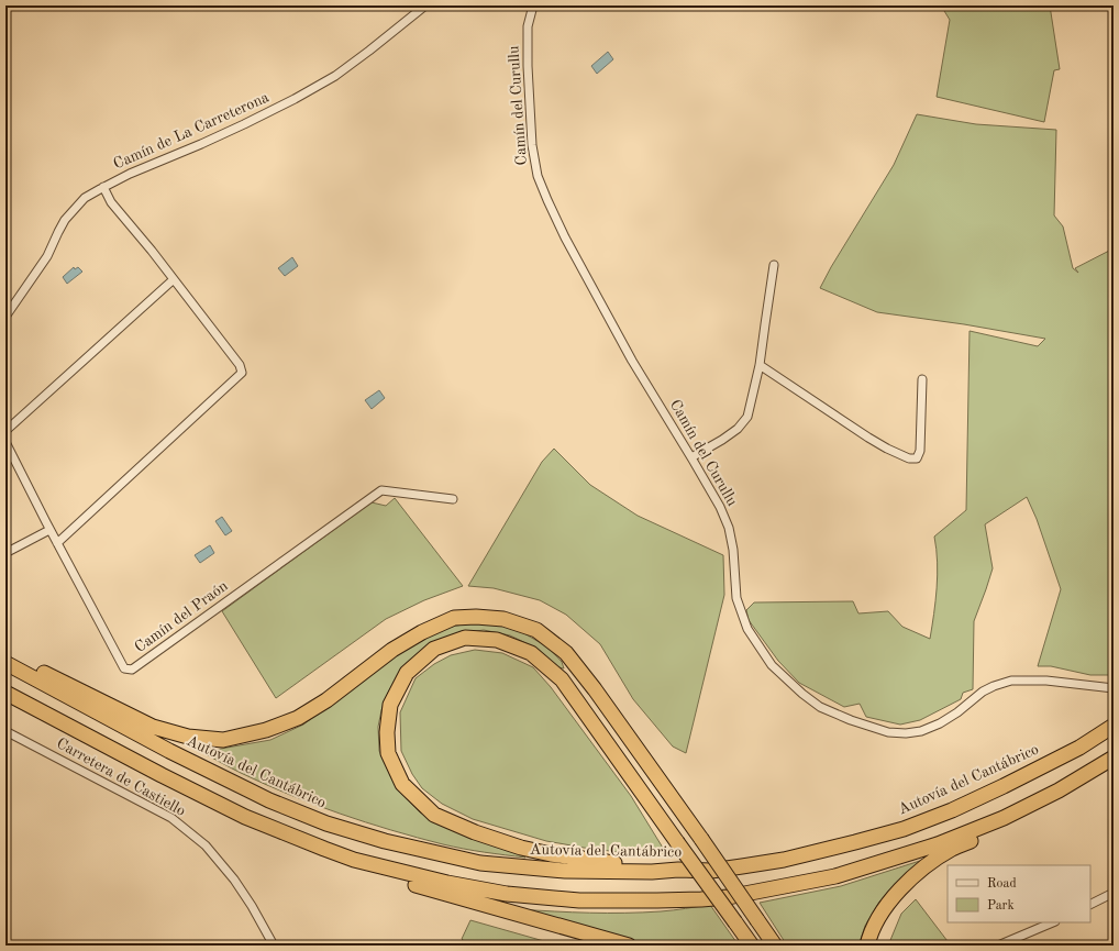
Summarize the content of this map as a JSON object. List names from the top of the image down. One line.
{"streets":{"highway":["Autovía del Cantábrico"],"street":["Camín del Curullu","Camín de La Carreterona","Camín del Praón","Carretera de Castiello"]},"legend":["Road","Park"]}
